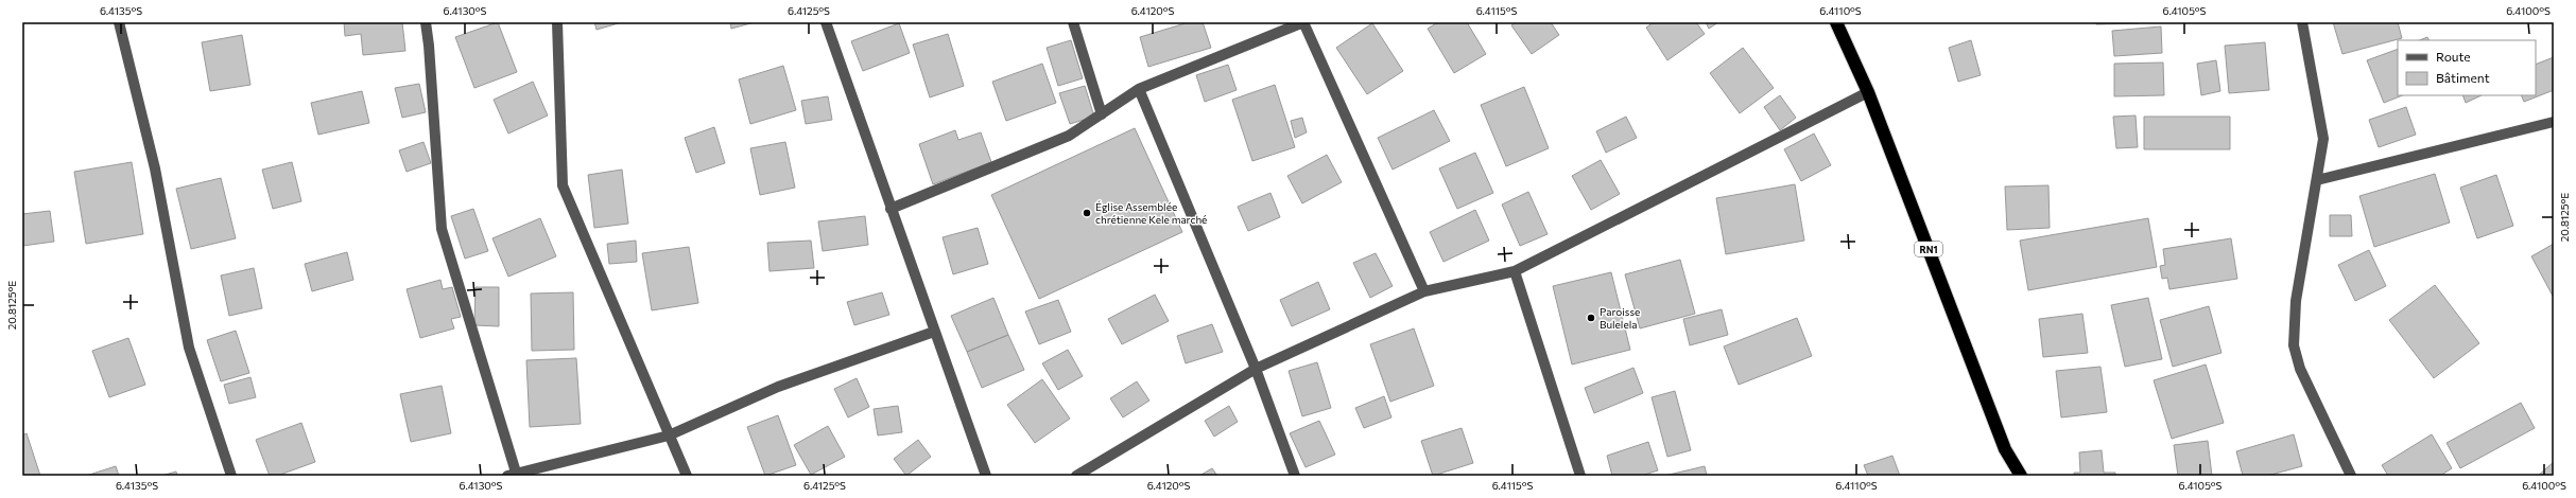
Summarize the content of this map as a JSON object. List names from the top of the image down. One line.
{"streets":{"highway":["RN1"]},"places":["Église Assemblée chrétienne Kele marché","Paroisse Bulelela"],"legend":["Route","Bâtiment"],"coordinates":["6.4135°S","6.4130°S","6.4125°S","6.4120°S","6.4115°S","6.4110°S","6.4105°S","6.4100°S","20.8125°E"]}
